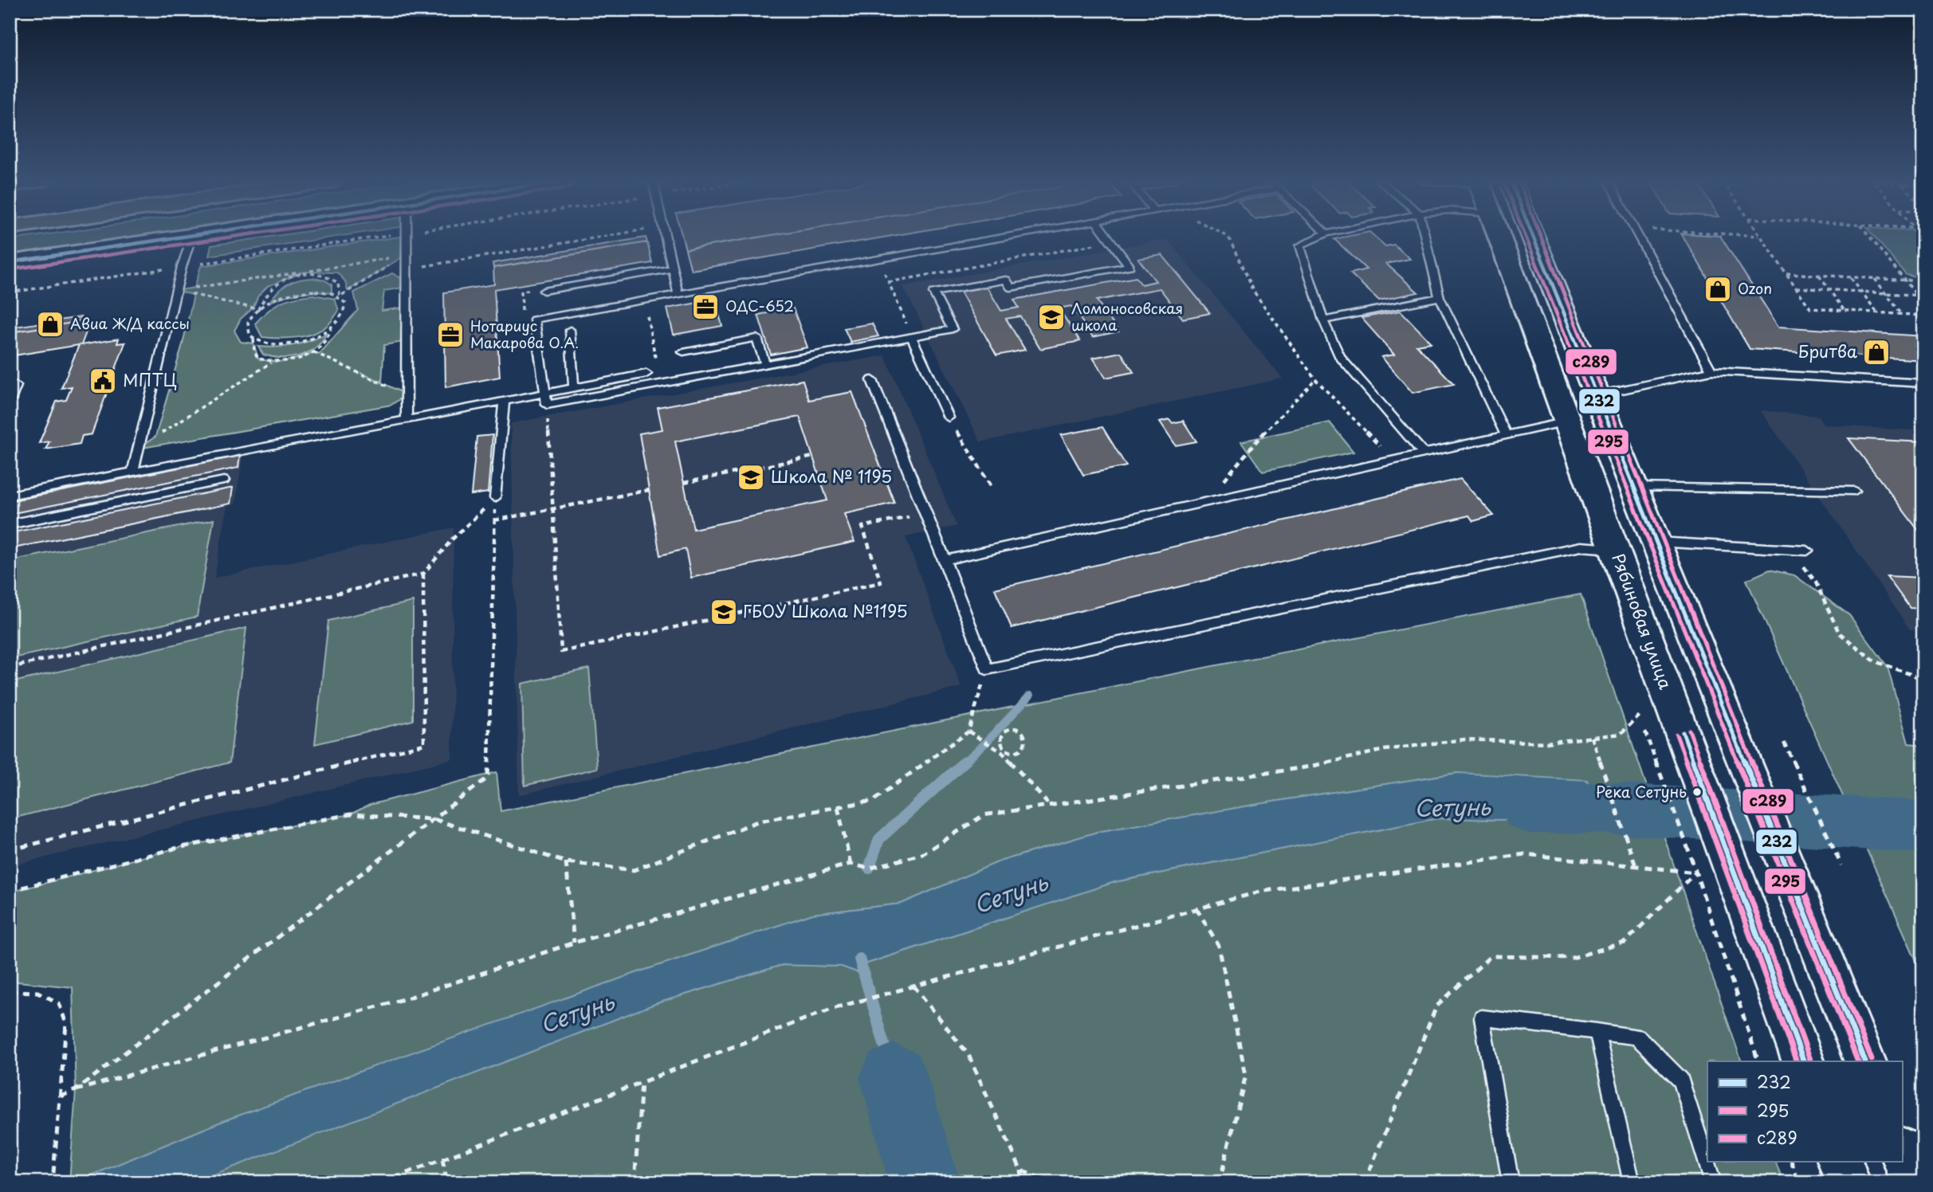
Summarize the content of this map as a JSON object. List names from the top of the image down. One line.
{"streets":{"main road":["Рябиновая улица"]},"water":["Сетунь"],"places":{"shop":["Ozon","Авиа Ж/Д кассы","Бритва"],"office":["ОДС-652","Нотариус Макарова О.А."],"school or university":["Ломоносовская школа","Школа № 1195","ГБОУ Школа №1195"],"public building":["МПТЦ"],"other":["Река Сетунь"]},"lines":["transit line 232","transit line 295","transit line с289"],"legend":["232","295","с289"]}
